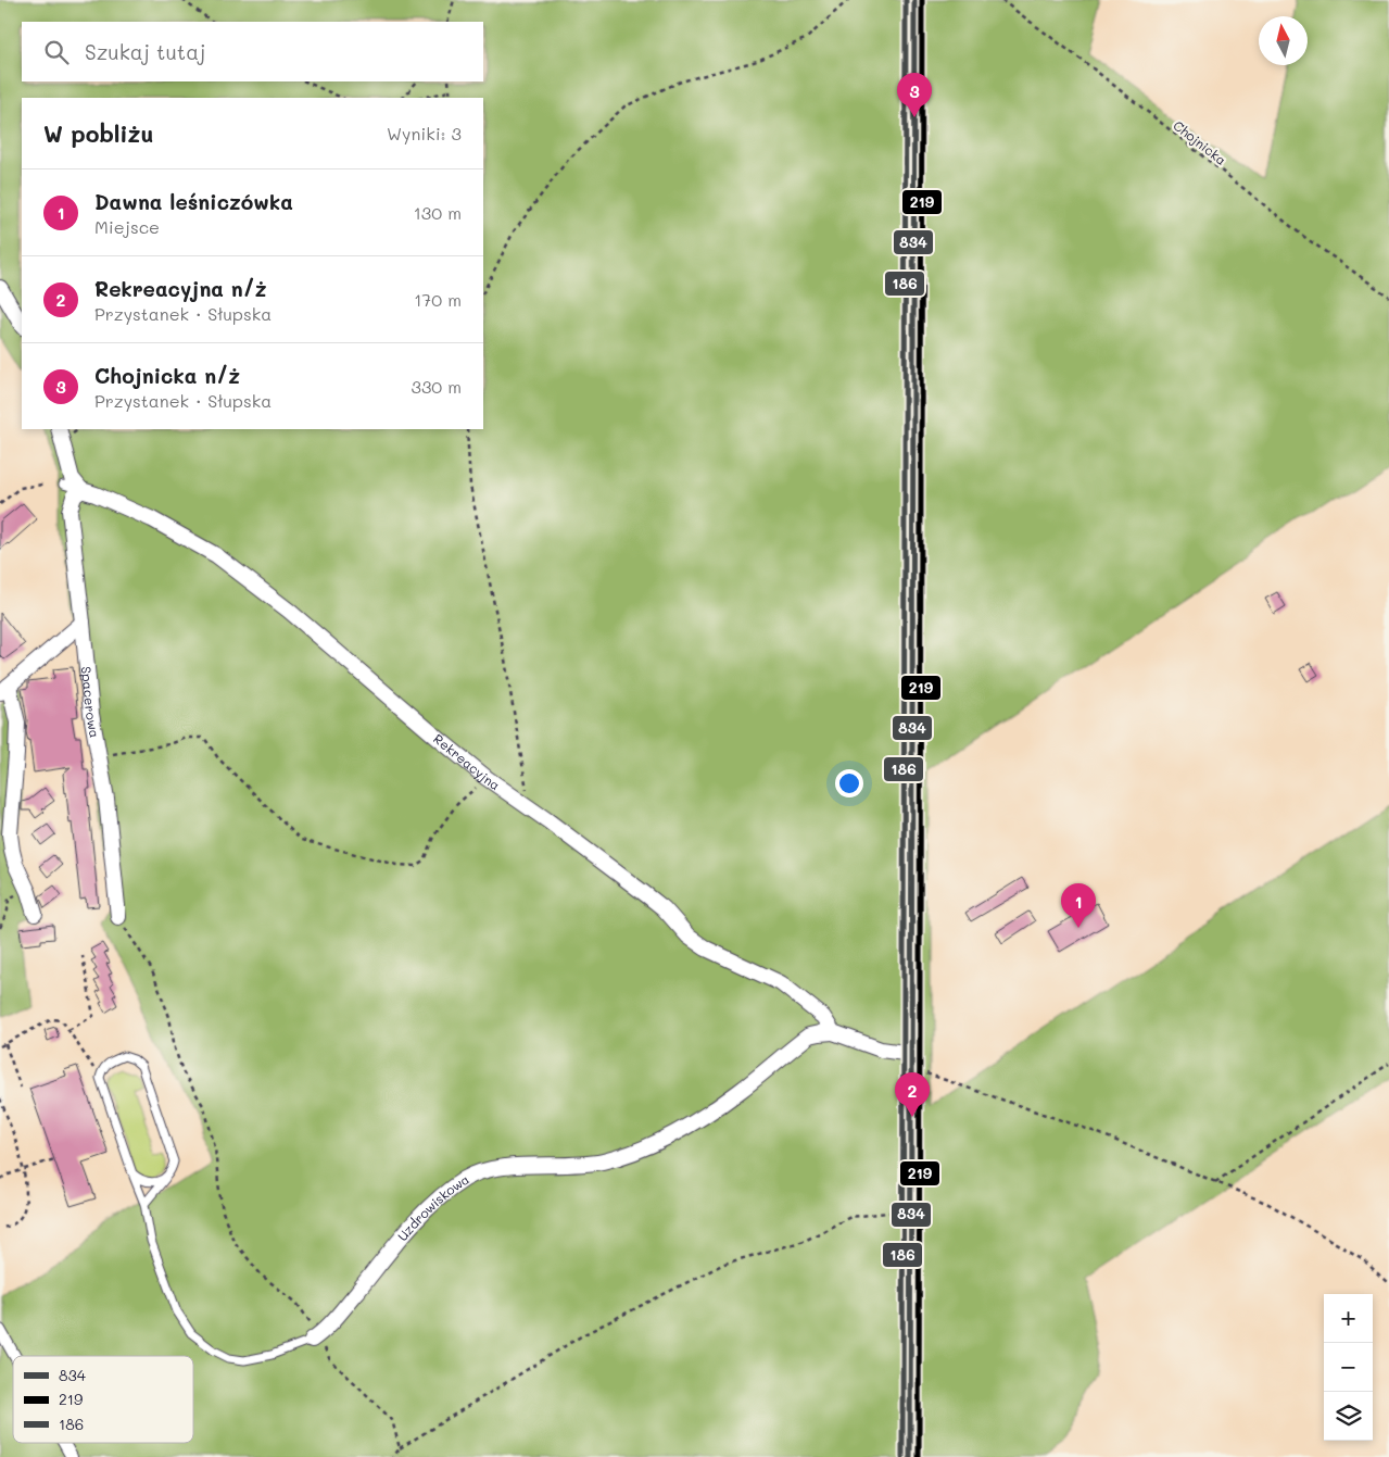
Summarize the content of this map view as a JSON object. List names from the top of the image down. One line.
{"streets":{"street":["Spacerowa","Rekreacyjna","Uzdrowiskowa"],"path":["Chojnicka"]},"crossings":[["Spacerowa","Rekreacyjna"],["Rekreacyjna","Uzdrowiskowa"]],"lines":["transit line 834","transit line 219","transit line 186"],"legend":["834","219","186"],"north":"top","page":{"search":"Szukaj tutaj","pins":["3","1","2"],"heading":["W pobliżu","Wyniki: 3"],"list":[{"mark":"1","name":"Dawna leśniczówka","note":"Miejsce","value":"130 m"},{"mark":"2","name":"Rekreacyjna n/ż","note":"Przystanek · Słupska","value":"170 m"},{"mark":"3","name":"Chojnicka n/ż","note":"Przystanek · Słupska","value":"330 m"}],"map_buttons":["+","−"]}}
